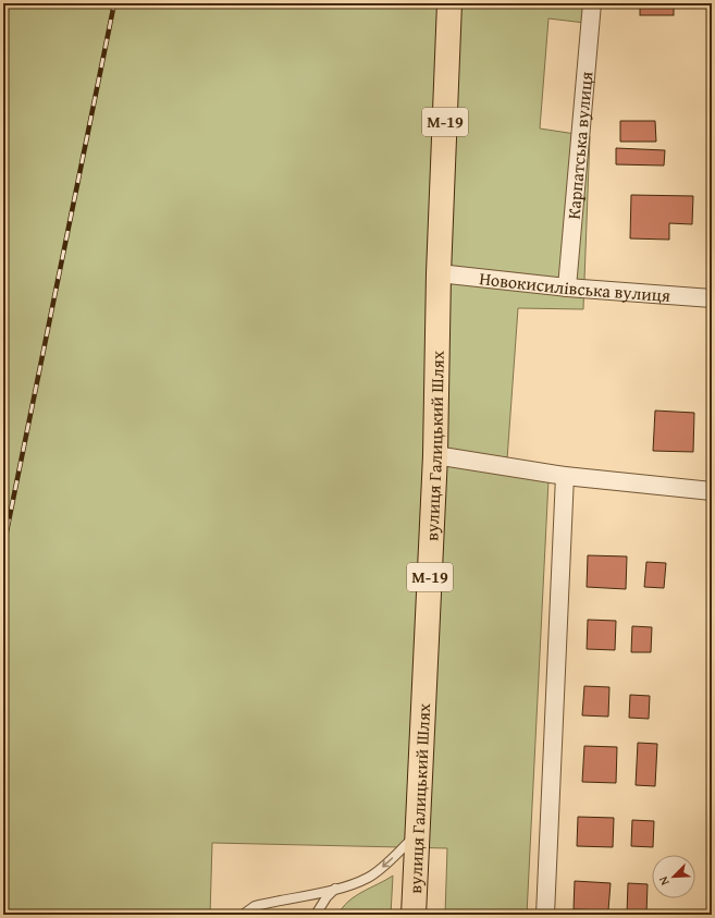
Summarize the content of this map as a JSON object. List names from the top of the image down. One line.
{"streets":{"highway":["М-19","вулиця Галицький Шлях"],"street":["Карпатська вулиця","Новокисилівська вулиця"]},"crossings":[["Карпатська вулиця","Новокисилівська вулиця"],["Новокисилівська вулиця","вулиця Галицький Шлях"]],"north":"bottom left"}
